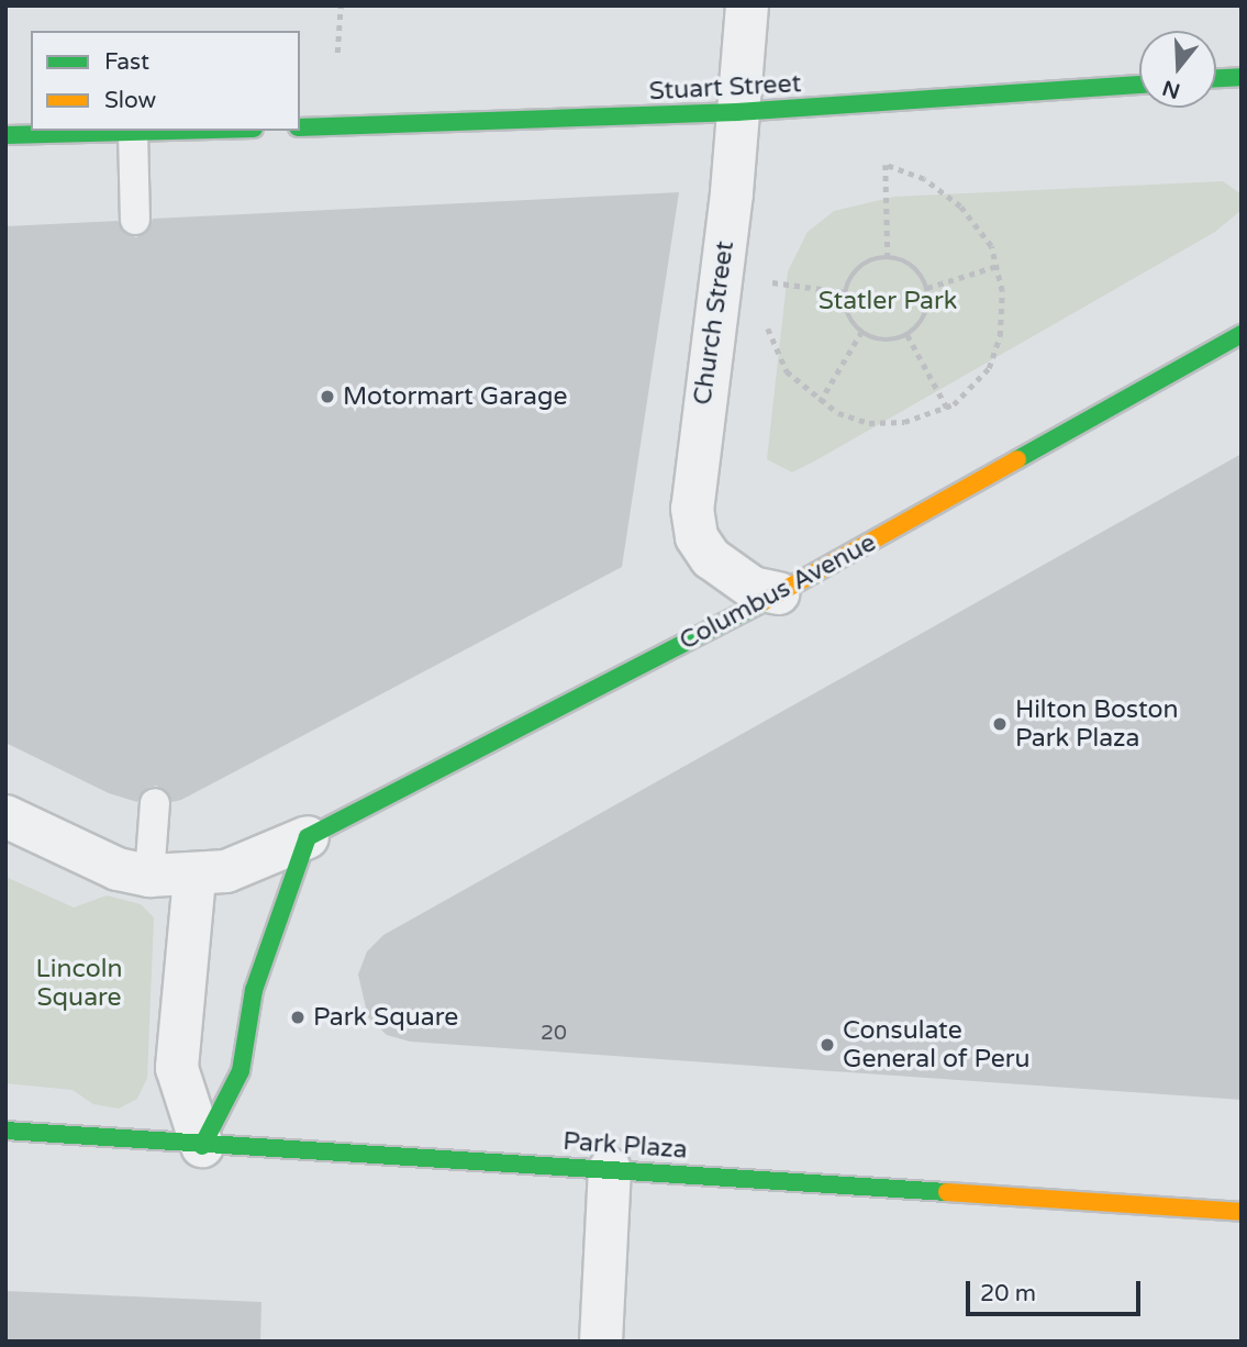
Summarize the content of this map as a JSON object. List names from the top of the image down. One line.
{"streets":{"main road":["Stuart Street","Columbus Avenue","Park Plaza"],"street":["Church Street"]},"crossings":[["Stuart Street","Church Street"],["Church Street","Columbus Avenue"]],"parks":["Statler Park","Lincoln Square"],"places":["Motormart Garage","Hilton Boston Park Plaza","Park Square","Consulate General of Peru"],"house_numbers":["20"],"legend":["Fast","Slow"],"scale_bar":"20 m","north":"bottom"}
